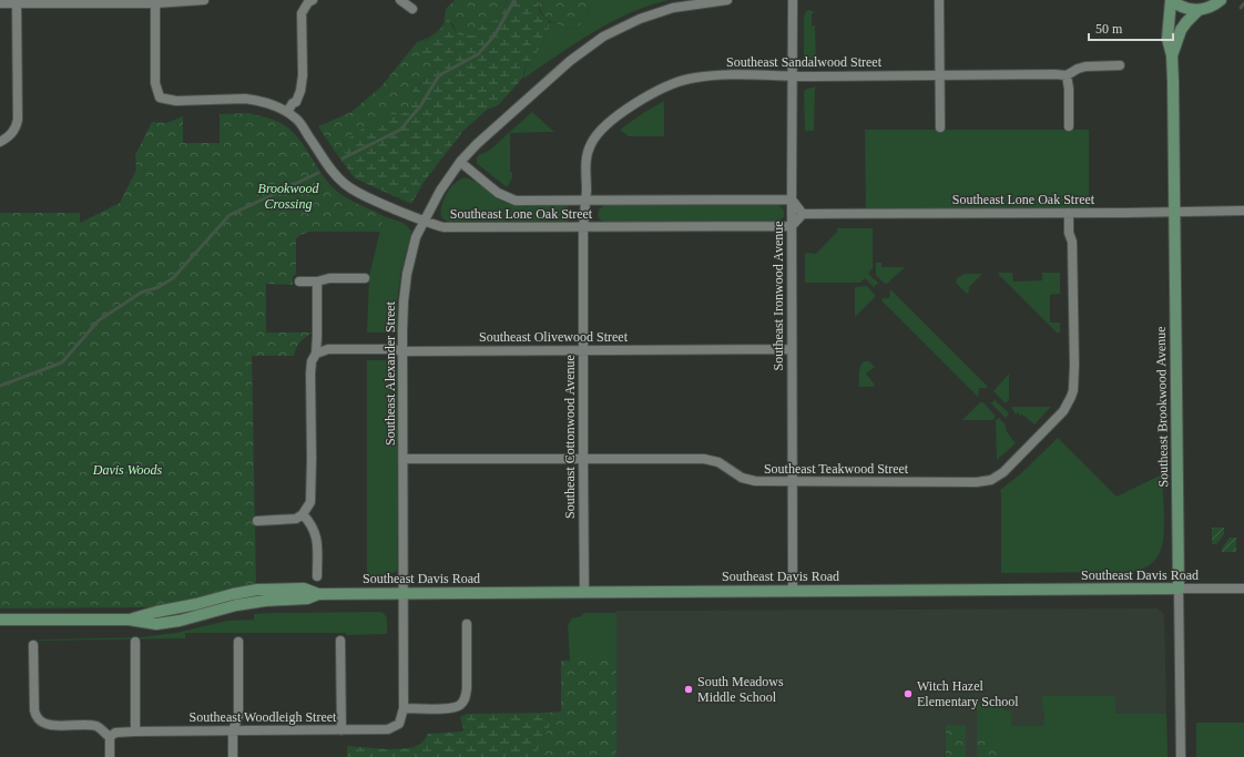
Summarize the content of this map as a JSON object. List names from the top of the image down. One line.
{"streets":{"street":["Southeast Sandalwood Street","Southeast Lone Oak Street","Southeast Ironwood Avenue","Southeast Olivewood Street","Southeast Alexander Street","Southeast Brookwood Avenue","Southeast Cottonwood Avenue","Southeast Teakwood Street","Southeast Davis Road","Southeast Woodleigh Street"]},"crossings":[["Southeast Sandalwood Street","Southeast Lone Oak Street"],["Southeast Sandalwood Street","Southeast Ironwood Avenue"],["Southeast Sandalwood Street","Southeast Cottonwood Avenue"],["Southeast Lone Oak Street","Southeast Ironwood Avenue"],["Southeast Lone Oak Street","Southeast Alexander Street"],["Southeast Lone Oak Street","Southeast Brookwood Avenue"],["Southeast Lone Oak Street","Southeast Cottonwood Avenue"],["Southeast Lone Oak Street","Southeast Teakwood Street"],["Southeast Ironwood Avenue","Southeast Olivewood Street"],["Southeast Ironwood Avenue","Southeast Teakwood Street"],["Southeast Ironwood Avenue","Southeast Davis Road"],["Southeast Olivewood Street","Southeast Alexander Street"],["Southeast Olivewood Street","Southeast Cottonwood Avenue"],["Southeast Alexander Street","Southeast Teakwood Street"],["Southeast Alexander Street","Southeast Davis Road"],["Southeast Alexander Street","Southeast Woodleigh Street"],["Southeast Brookwood Avenue","Southeast Davis Road"],["Southeast Cottonwood Avenue","Southeast Teakwood Street"],["Southeast Cottonwood Avenue","Southeast Davis Road"]],"parks":["Brookwood Crossing","Davis Woods"],"places":["South Meadows Middle School","Witch Hazel Elementary School"],"scale_bar":"50 m"}
